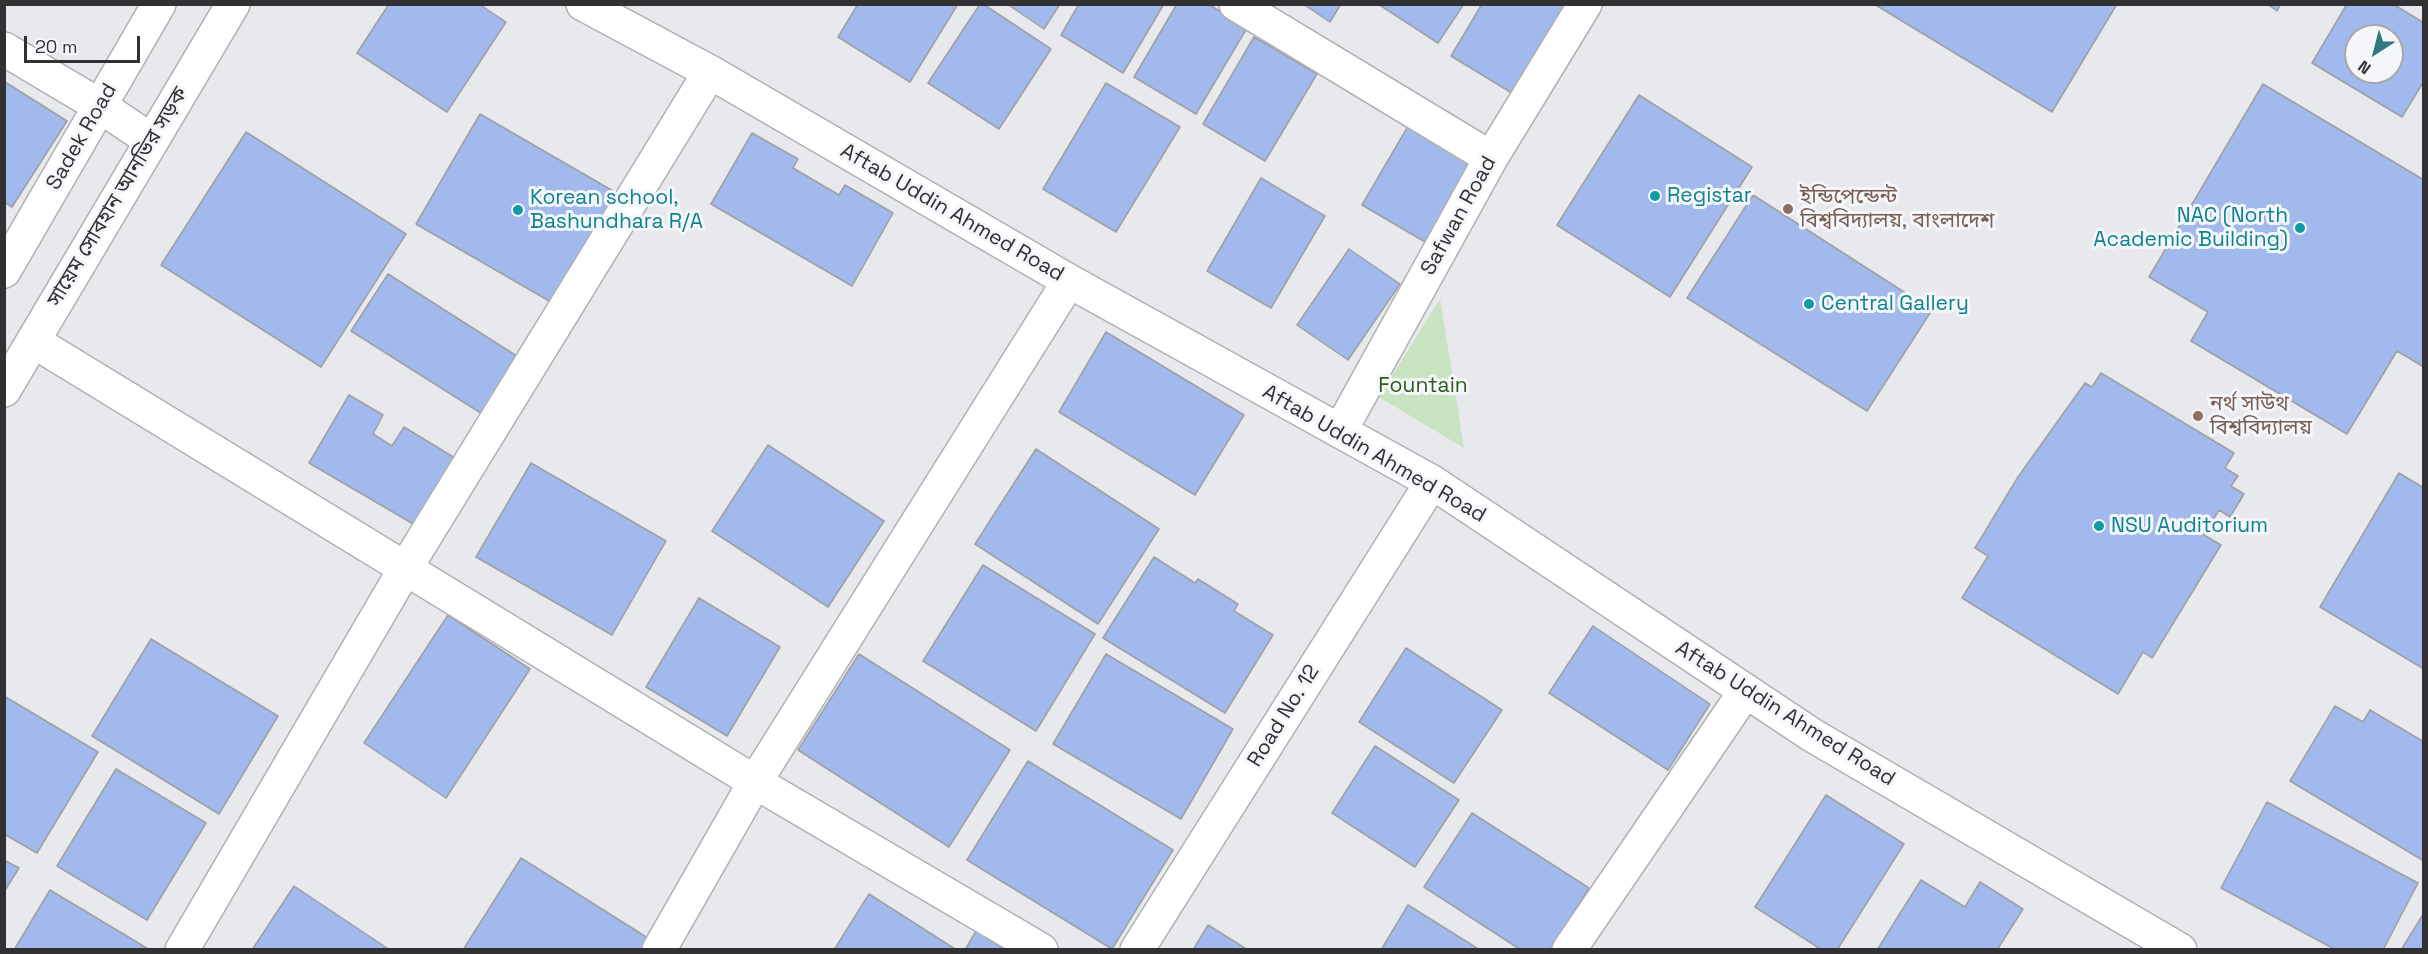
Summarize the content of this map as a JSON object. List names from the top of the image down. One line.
{"streets":{"street":["Sadek Road","সায়েম সোবহান আনভির সড়ক","Aftab Uddin Ahmed Road","Safwan Road","Road No. 12"]},"crossings":[["Aftab Uddin Ahmed Road","Safwan Road"],["Aftab Uddin Ahmed Road","Road No. 12"]],"parks":["Fountain"],"places":["Registar","ইন্ডিপেন্ডেন্ট বিশ্ববিদ্যালয়, বাংলাদেশ","Korean school, Bashundhara R/A","NAC (North Academic Building)","Central Gallery","নর্থ সাউথ বিশ্ববিদ্যালয়","NSU Auditorium"],"scale_bar":"20 m","north":"bottom left"}
